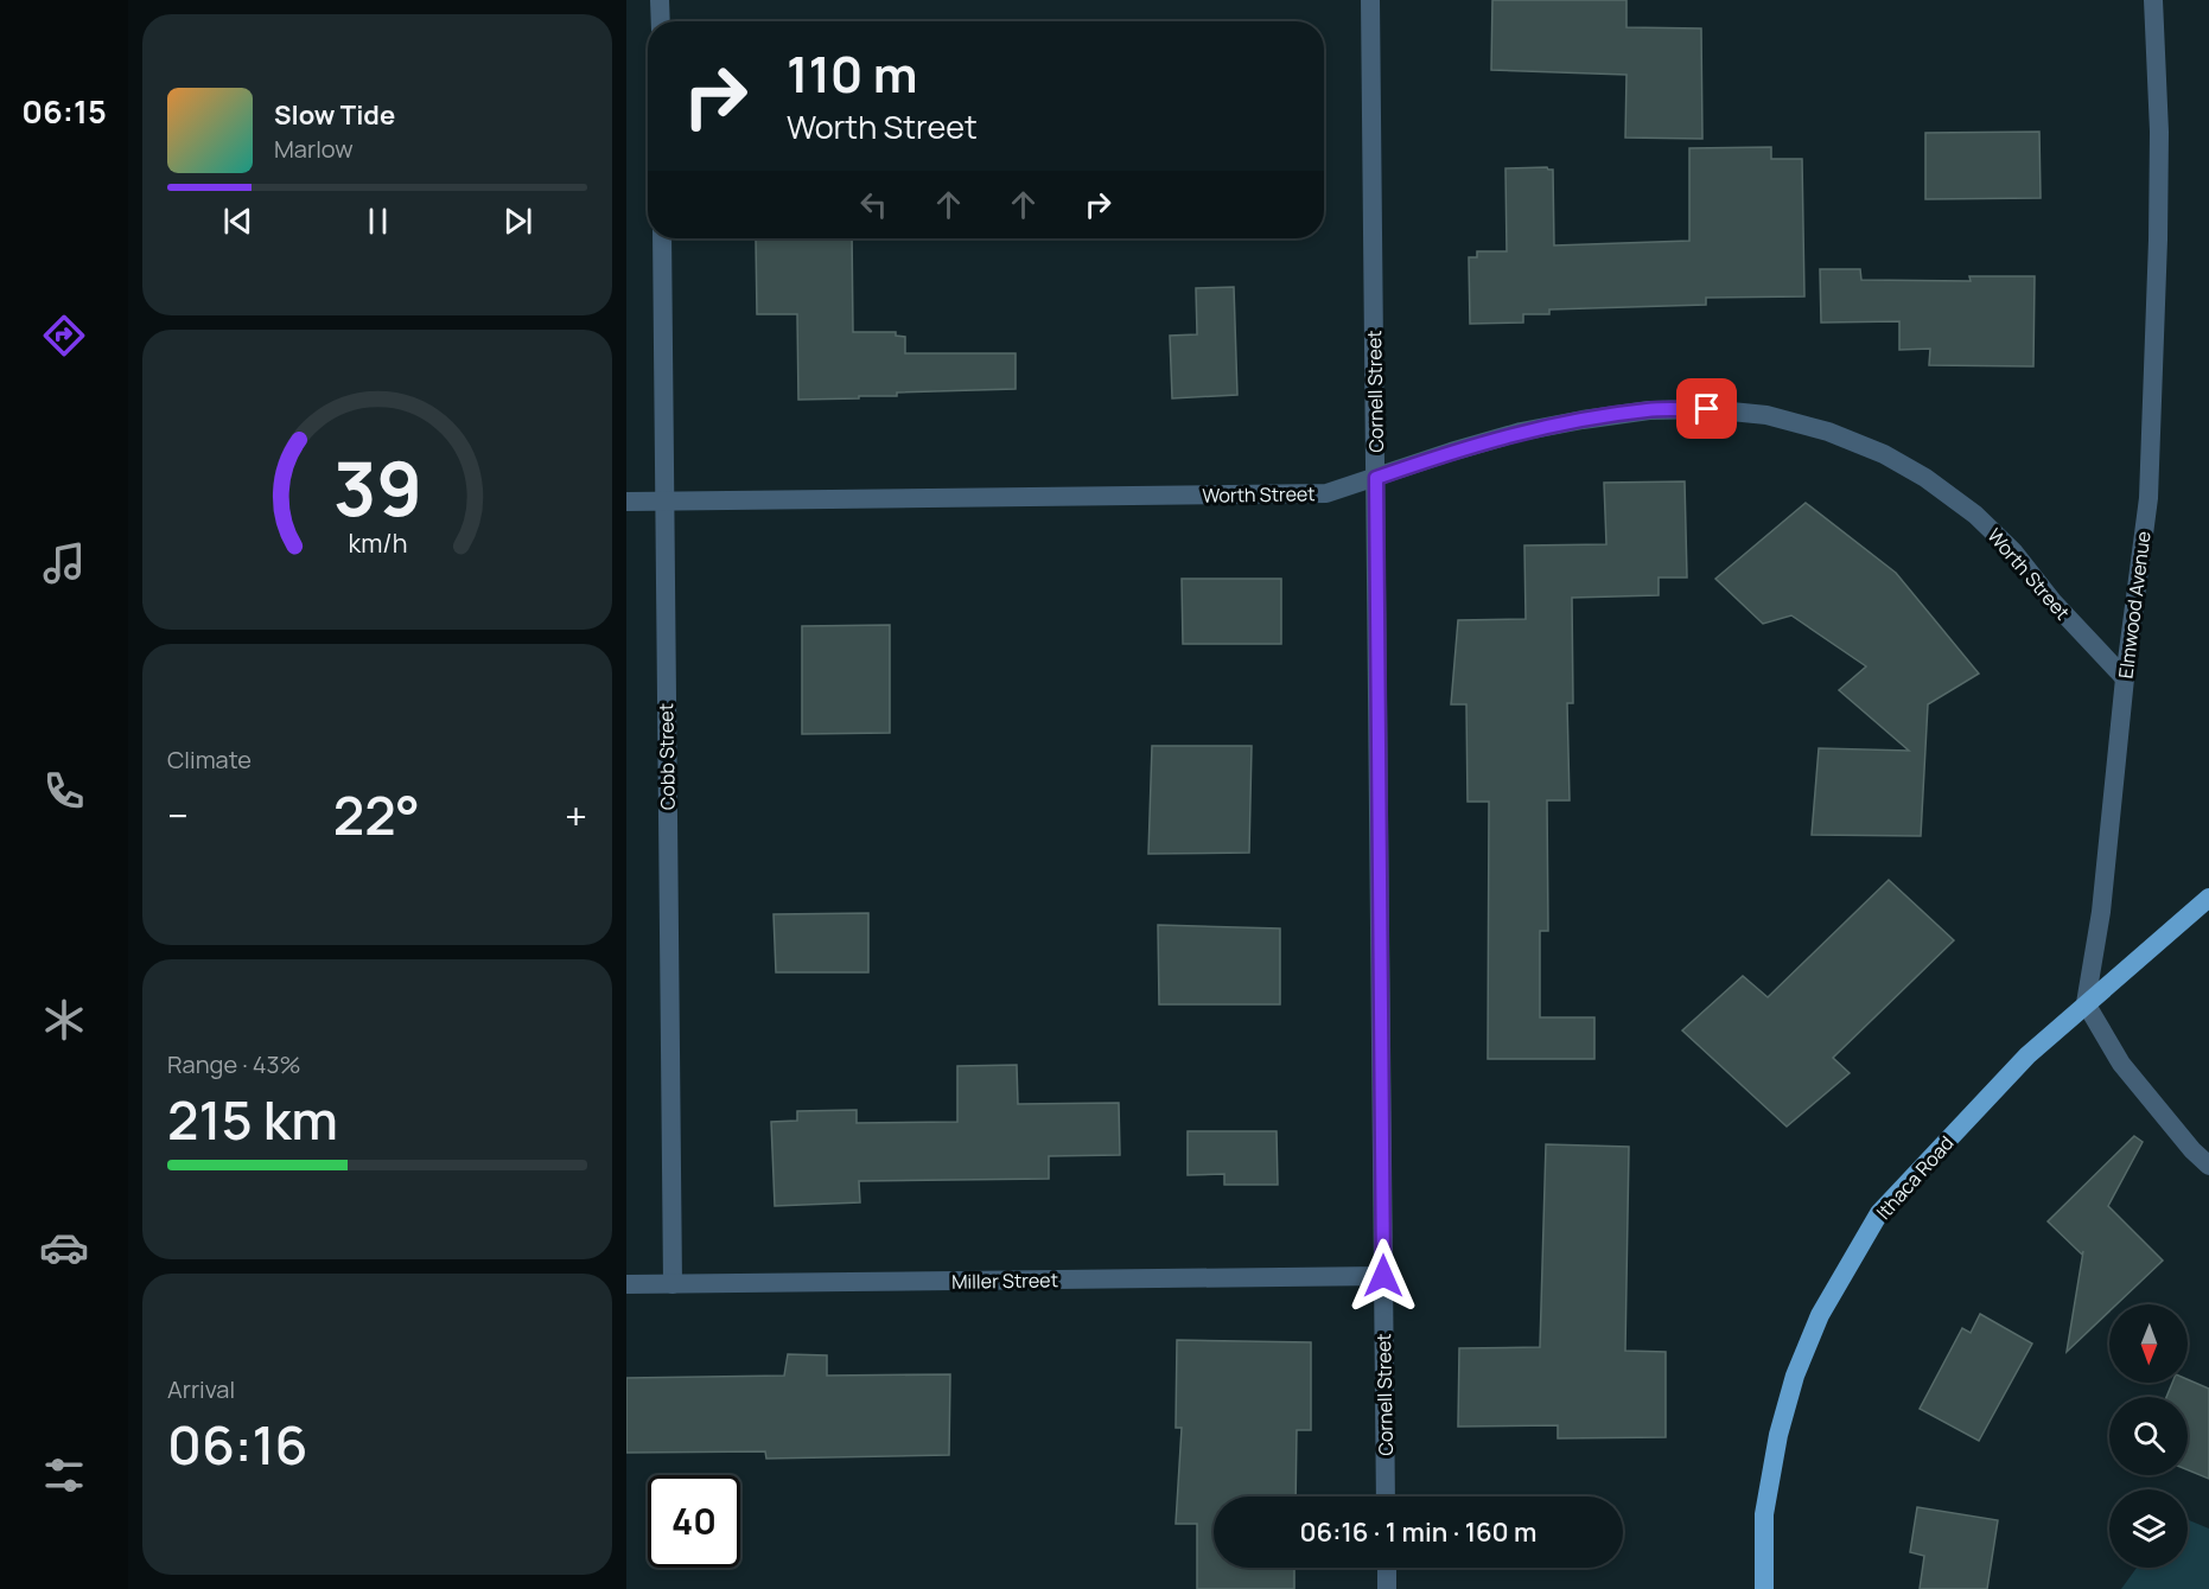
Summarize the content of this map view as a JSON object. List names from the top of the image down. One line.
{"streets":{"main road":["Ithaca Road"],"street":["Cornell Street","Worth Street","Elmwood Avenue","Cobb Street","Miller Street"]},"crossings":[["Cornell Street","Worth Street"],["Cornell Street","Miller Street"],["Worth Street","Elmwood Avenue"],["Worth Street","Cobb Street"],["Elmwood Avenue","Ithaca Road"],["Cobb Street","Miller Street"]],"north":"bottom","page":{"tabs":"06:15","turn":["110 m","Worth Street"],"song":["Slow Tide","Marlow"],"tile":["Climate",["Range · 43%","215 km"],["Arrival","06:16"]],"heat":["−","22°","+"],"limit":"40","trip":"06:16 · 1 min · 160 m","gauge":["39","km/h"]}}
